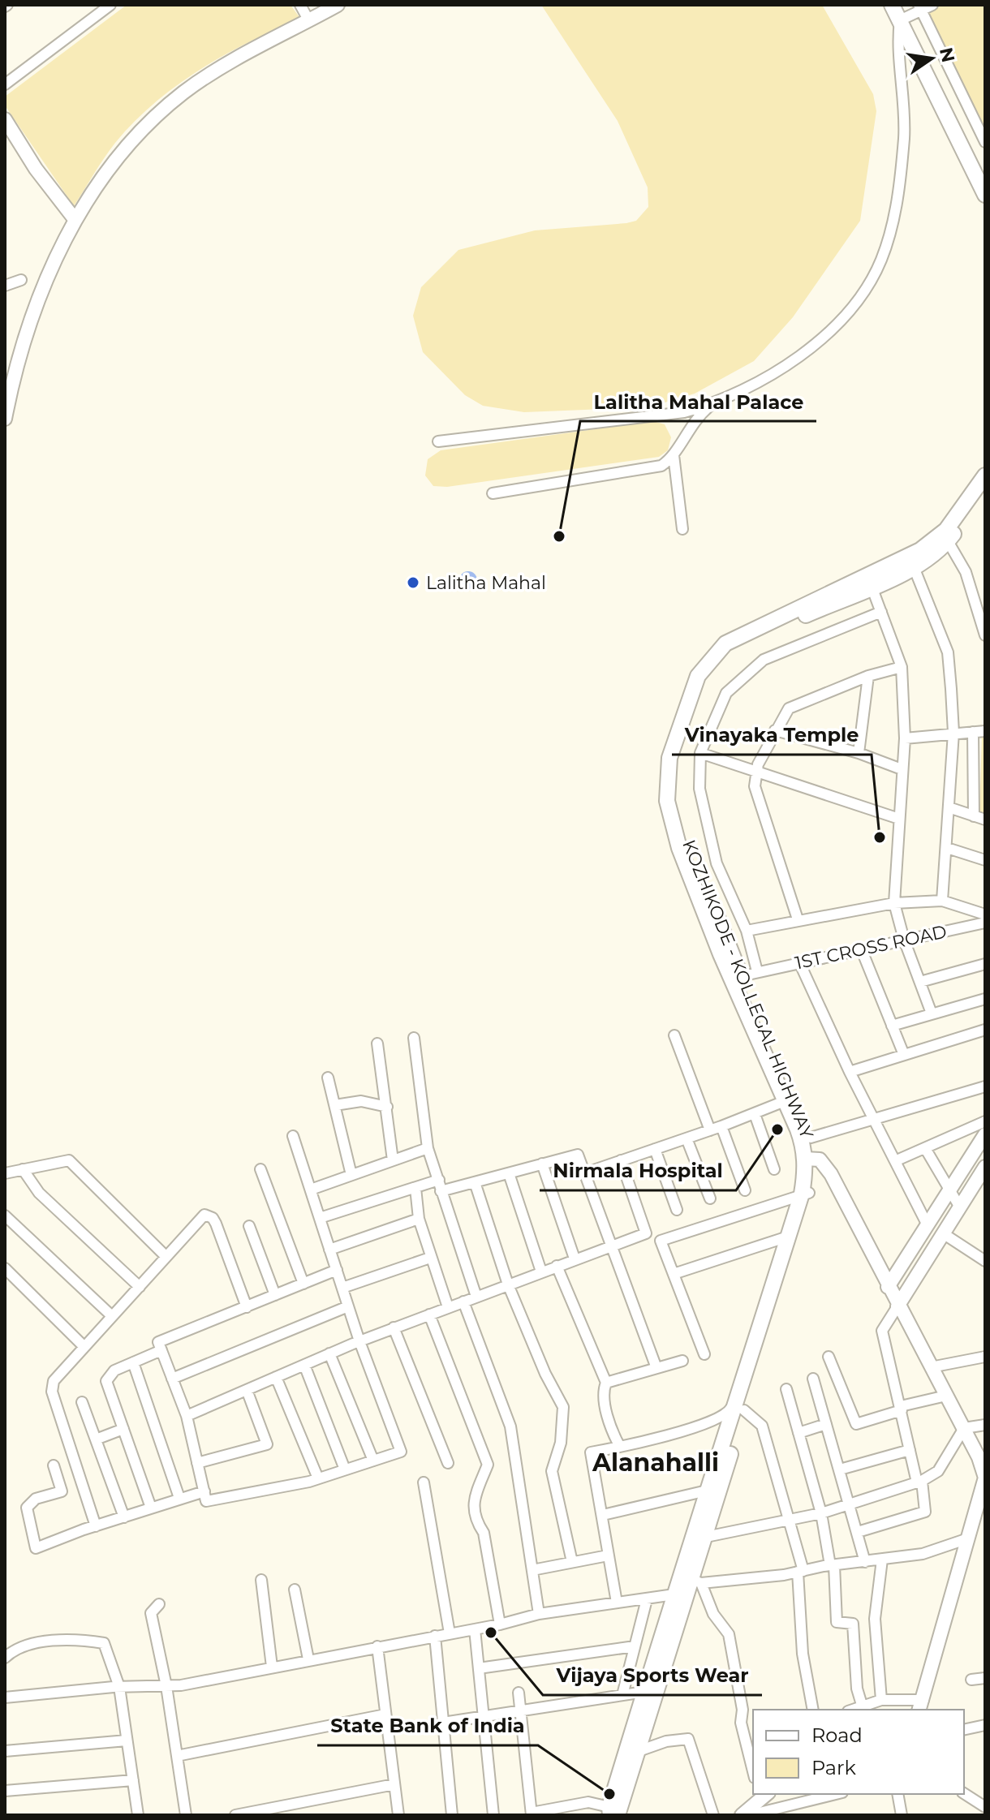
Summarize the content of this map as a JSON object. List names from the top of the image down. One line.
{"streets":{"main road":["KOZHIKODE - KOLLEGAL HIGHWAY"],"street":["1ST CROSS ROAD"]},"crossings":[["1ST CROSS ROAD","KOZHIKODE - KOLLEGAL HIGHWAY"]],"districts":["Alanahalli"],"places":["Lalitha Mahal Palace","Lalitha Mahal","Vinayaka Temple","Nirmala Hospital","Vijaya Sports Wear","State Bank of India"],"legend":["Road","Park"],"north":"right"}
